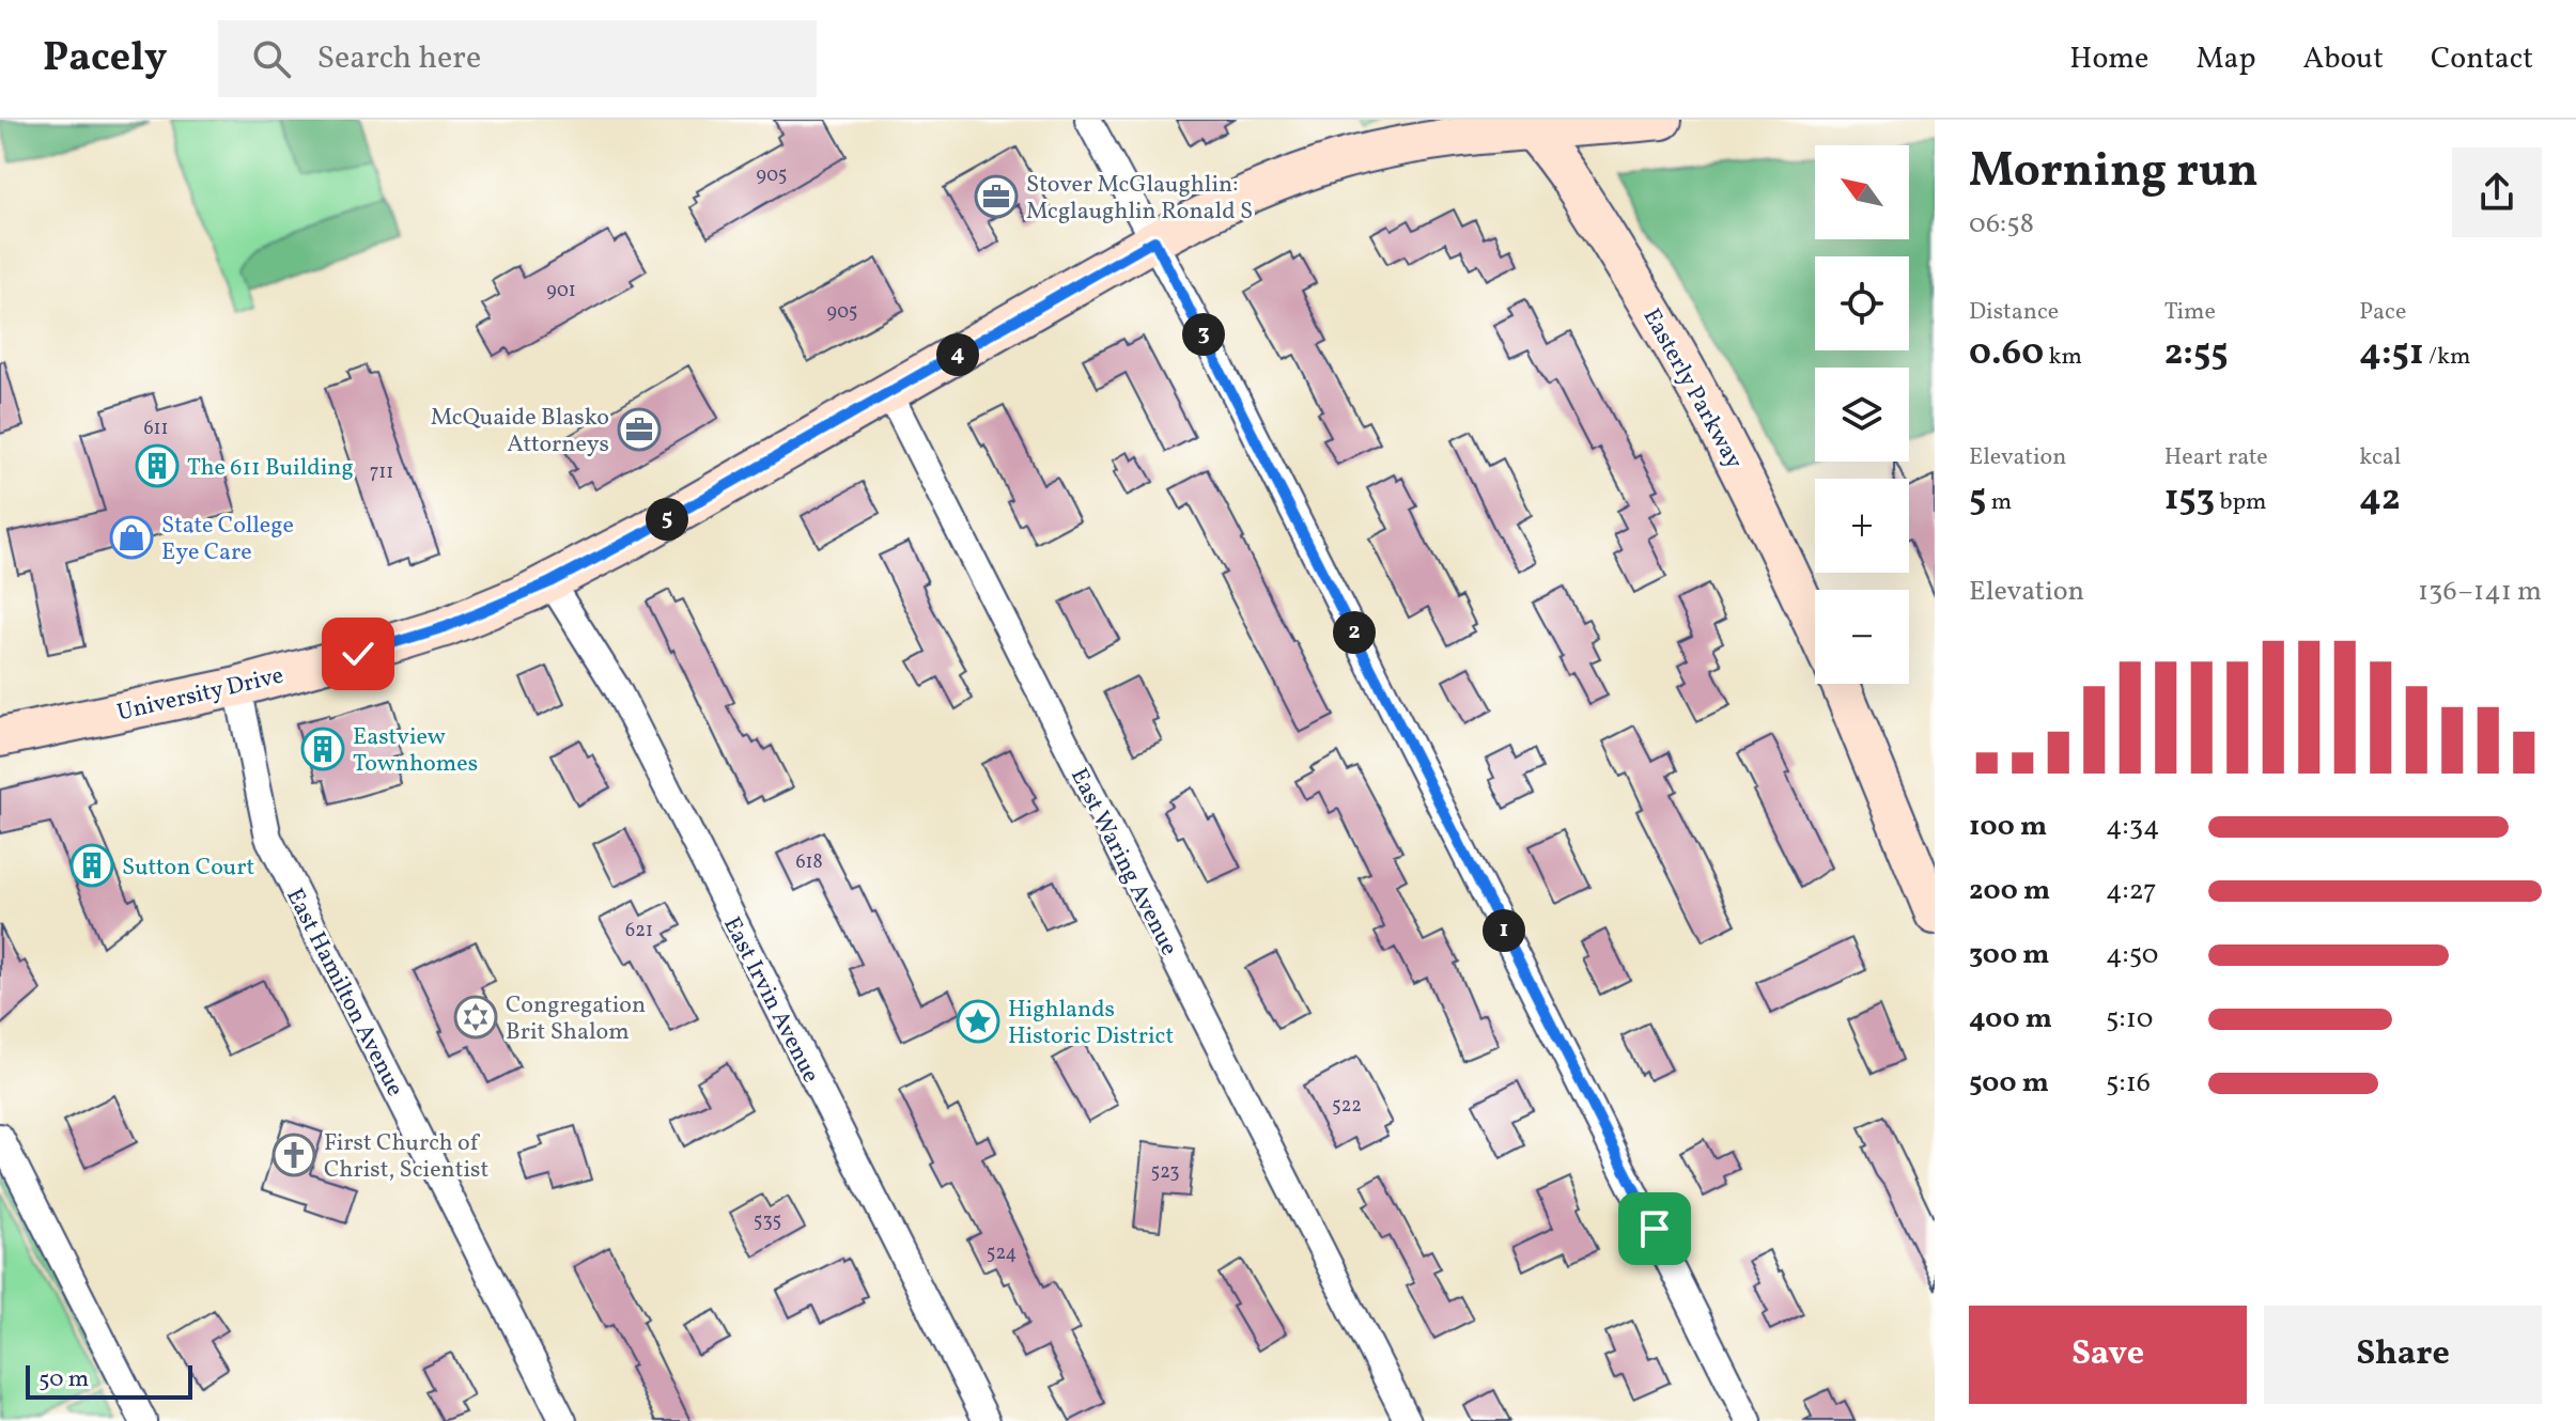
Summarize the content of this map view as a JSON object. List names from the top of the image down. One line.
{"streets":{"main road":["Easterly Parkway","University Drive"],"street":["East Waring Avenue","East Hamilton Avenue","East Irvin Avenue"]},"crossings":[["Easterly Parkway","University Drive"],["University Drive","East Waring Avenue"],["University Drive","East Hamilton Avenue"],["University Drive","East Irvin Avenue"]],"places":{"office":["Stover McGlaughlin: Mcglaughlin Ronald S","McQuaide Blasko Attorneys"],"building":["The 611 Building","Eastview Townhomes","Sutton Court"],"shop":["State College Eye Care"],"synagogue":["Congregation Brit Shalom"],"place":["Highlands Historic District"],"church":["First Church of Christ, Scientist"]},"house_numbers":["905","901","905","611","711","618","621","522","523","535","524"],"scale_bar":"50 m","north":"top left","page":{"header":"Pacely","search":"Search here","nav":["Home","Map","About","Contact"],"heading":["Morning run","06:58"],"map_buttons":["+","−"],"stats":[["Distance","0.60 km"],["Time","2:55"],["Pace","4:51 /km"],["Elevation","5 m"],["Heart rate","153 bpm"],["kcal","42"]],"pins":["3","4","5","2","1"],"chart":["Elevation","136–141 m"],"list":[{"name":"100 m","note":"4:34"},{"name":"200 m","note":"4:27"},{"name":"300 m","note":"4:50"},{"name":"400 m","note":"5:10"},{"name":"500 m","note":"5:16"}],"buttons":["Save","Share"],"scale":"50 m"}}
